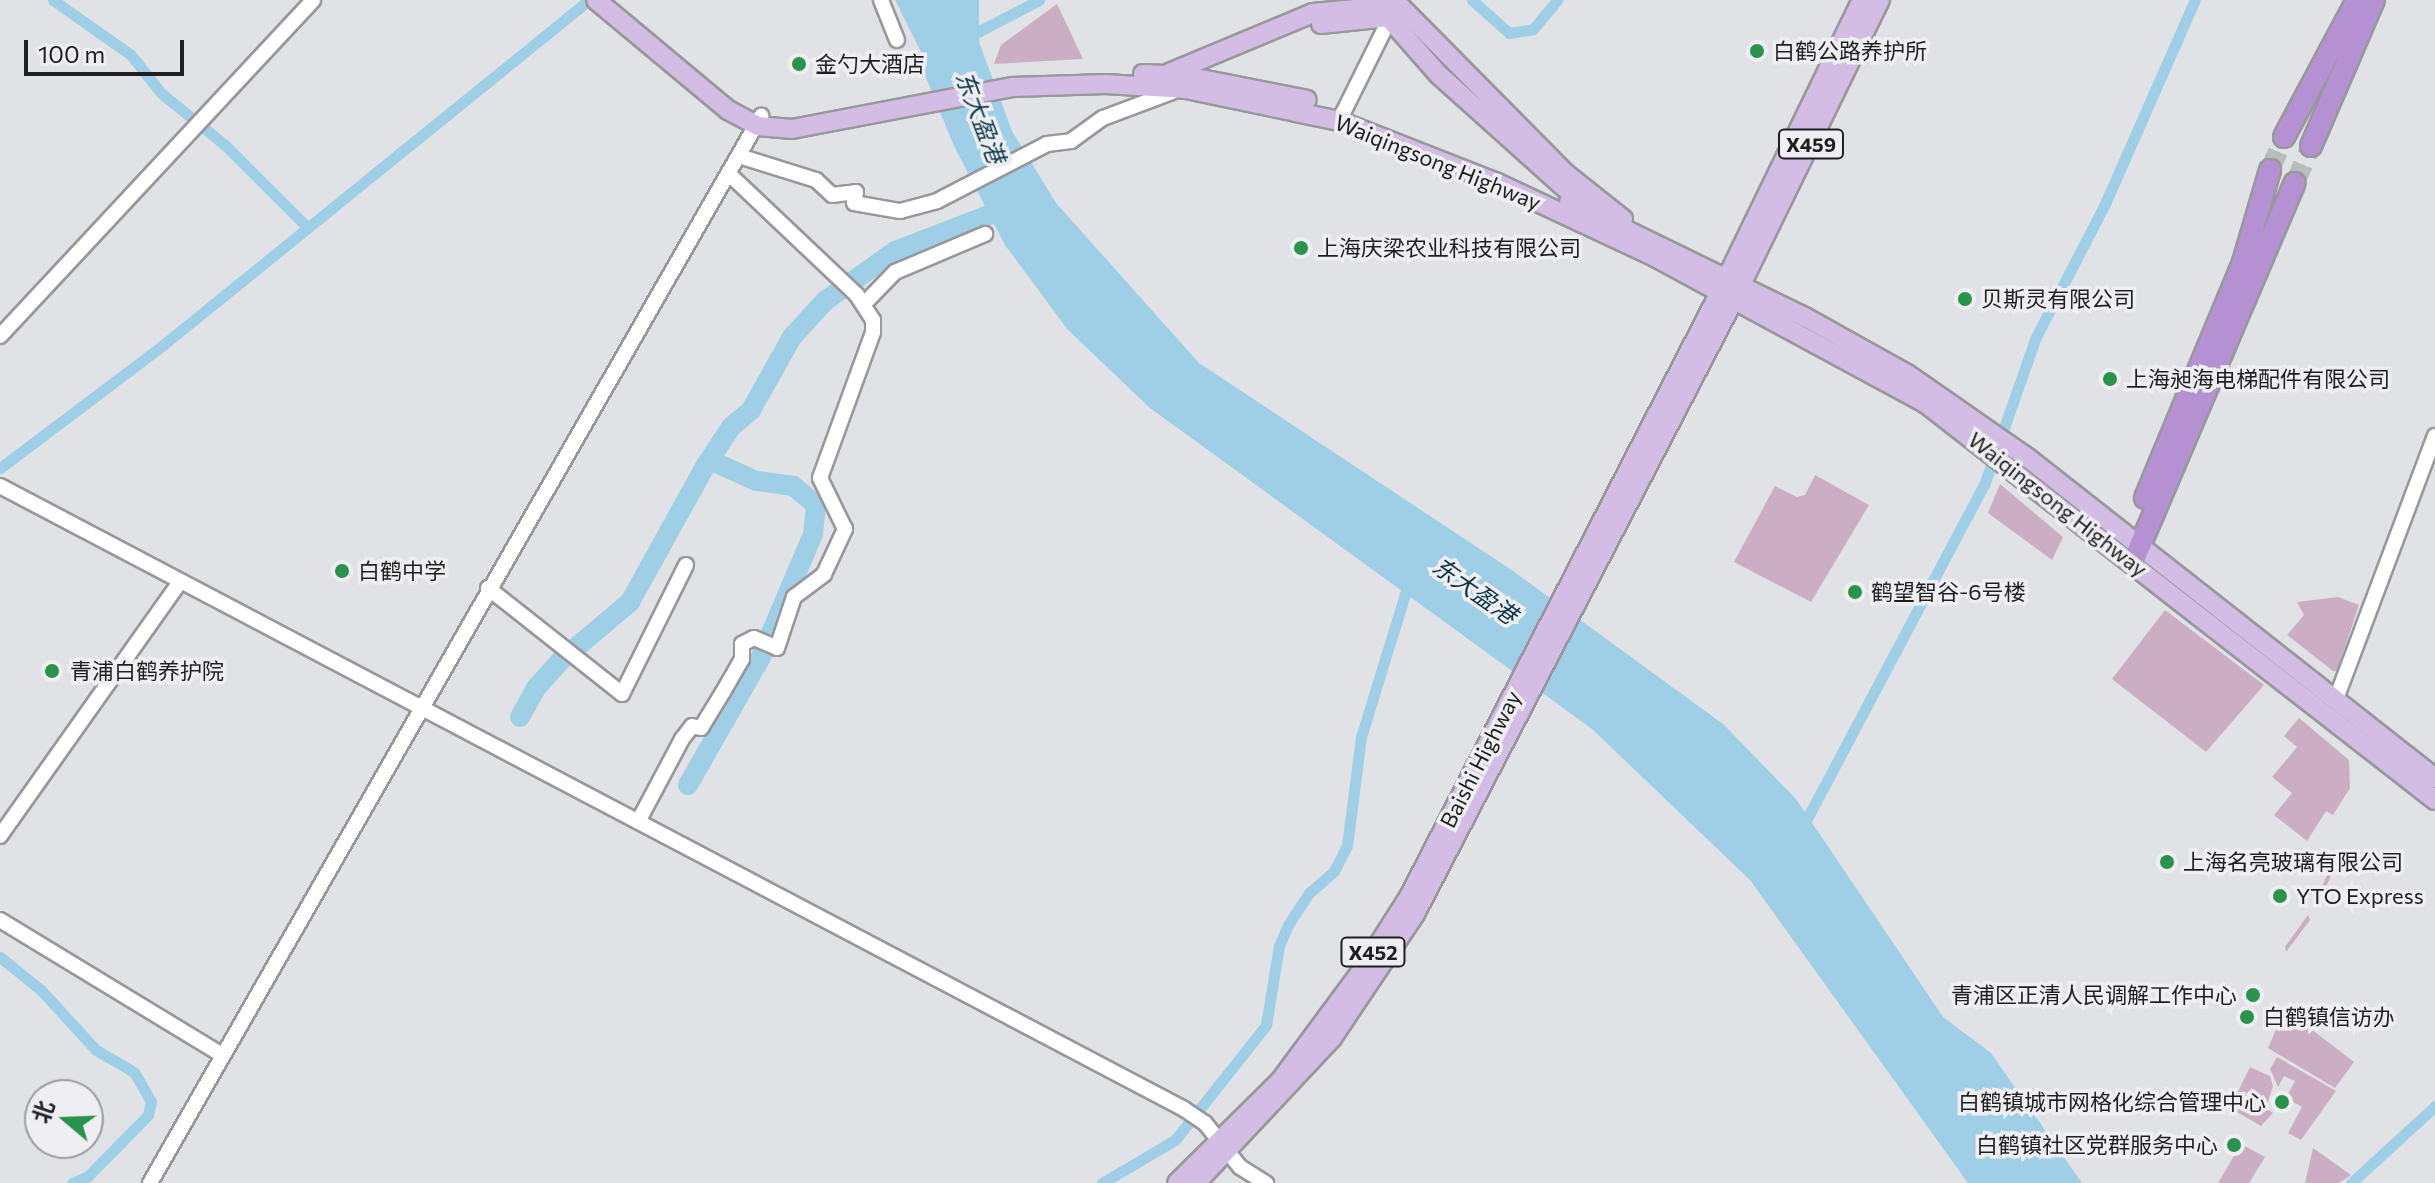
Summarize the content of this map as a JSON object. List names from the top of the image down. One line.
{"streets":{"main road":["X459","Waiqingsong Highway","Baishi Highway","X452"]},"crossings":[["X459","Waiqingsong Highway"],["X459","Baishi Highway"],["Waiqingsong Highway","Baishi Highway"]],"water":["东大盈港"],"places":["白鹤公路养护所","金勺大酒店","上海庆梁农业科技有限公司","贝斯灵有限公司","上海昶海电梯配件有限公司","白鹤中学","鹤望智谷-6号楼","青浦白鹤养护院","上海名亮玻璃有限公司","YTO Express","青浦区正清人民调解工作中心","白鹤镇信访办","白鹤镇城市网格化综合管理中心","白鹤镇社区党群服务中心"],"scale_bar":"100 m","north":"left"}
